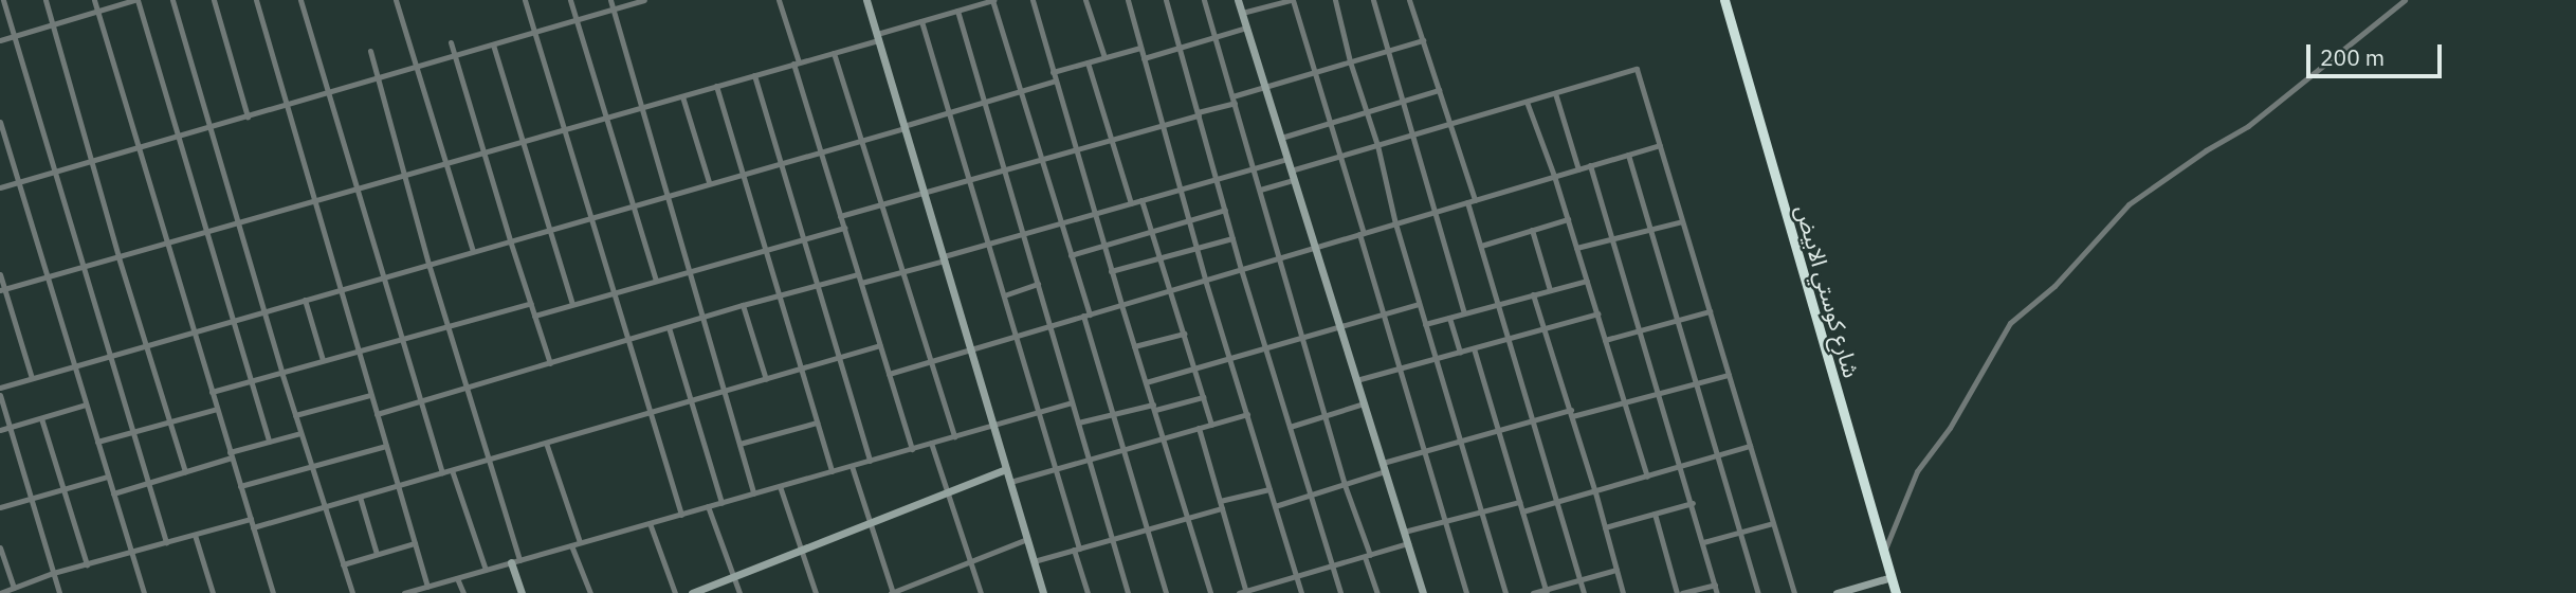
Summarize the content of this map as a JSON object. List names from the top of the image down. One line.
{"streets":{"highway":["شارع كوستي الابيض"]},"scale_bar":"200 m"}
